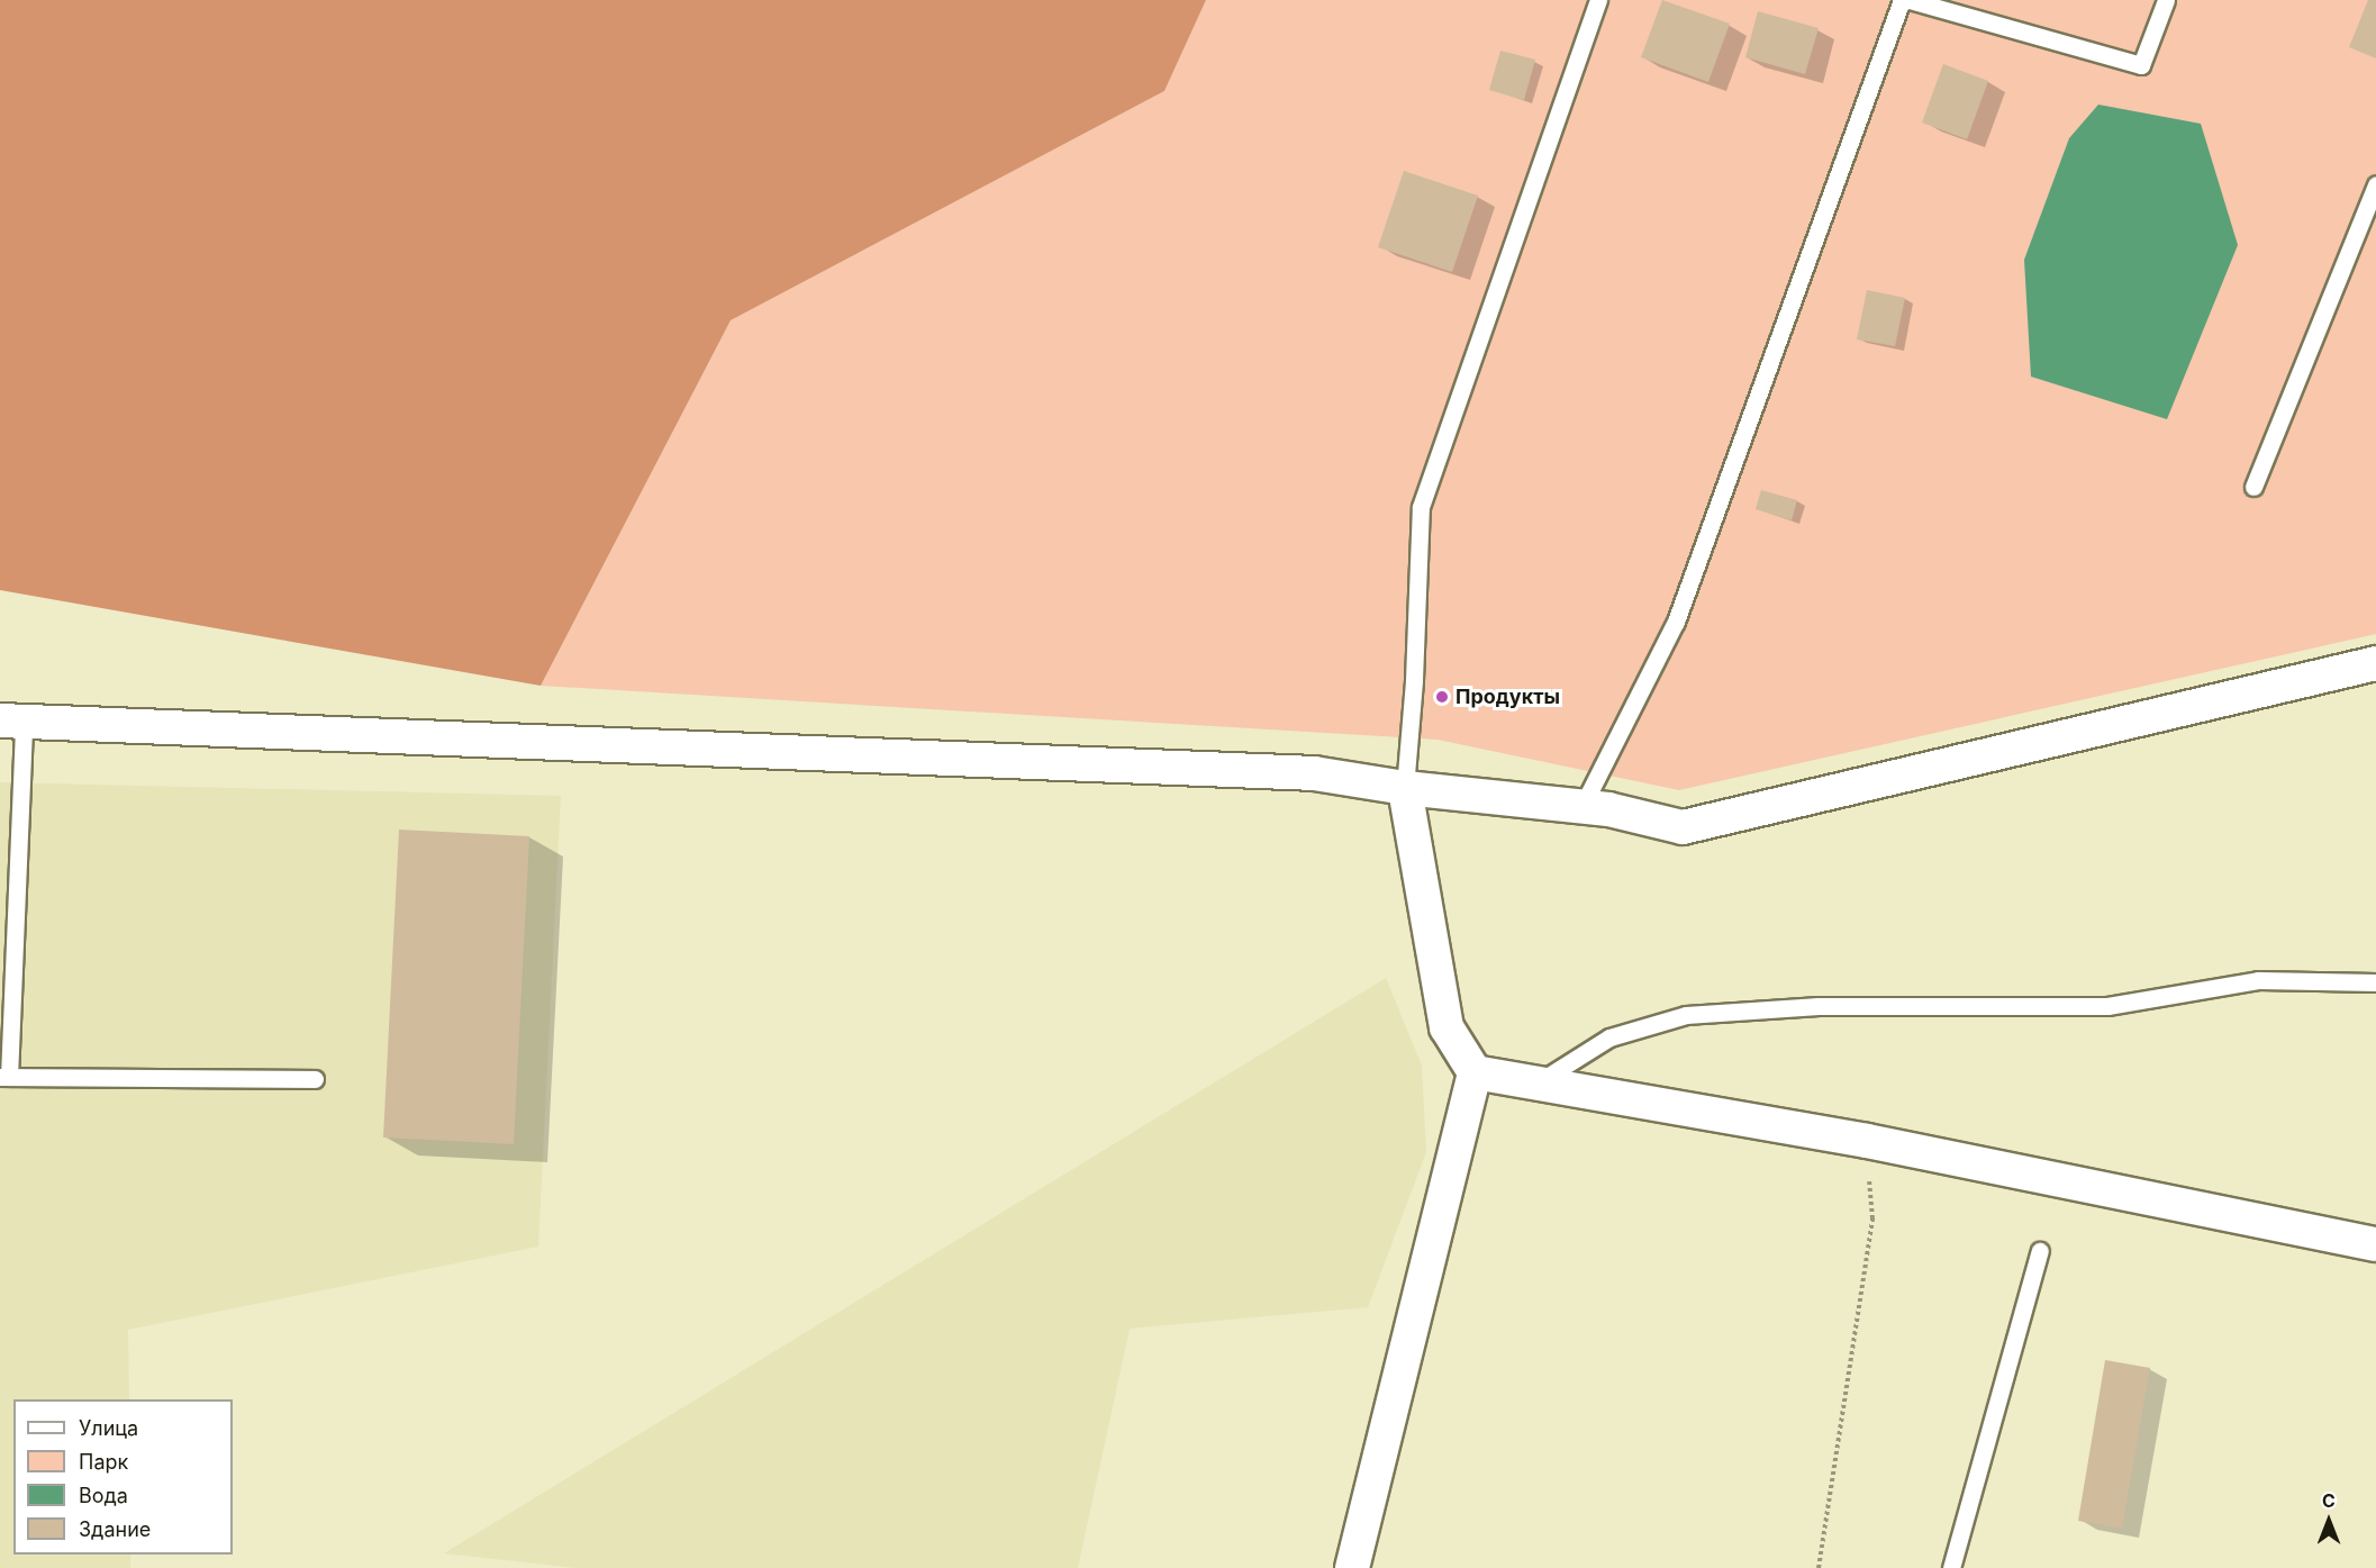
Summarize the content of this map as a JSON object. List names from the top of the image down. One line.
{"places":["Продукты"],"legend":["Улица","Парк","Вода","Здание"],"north":"top"}
